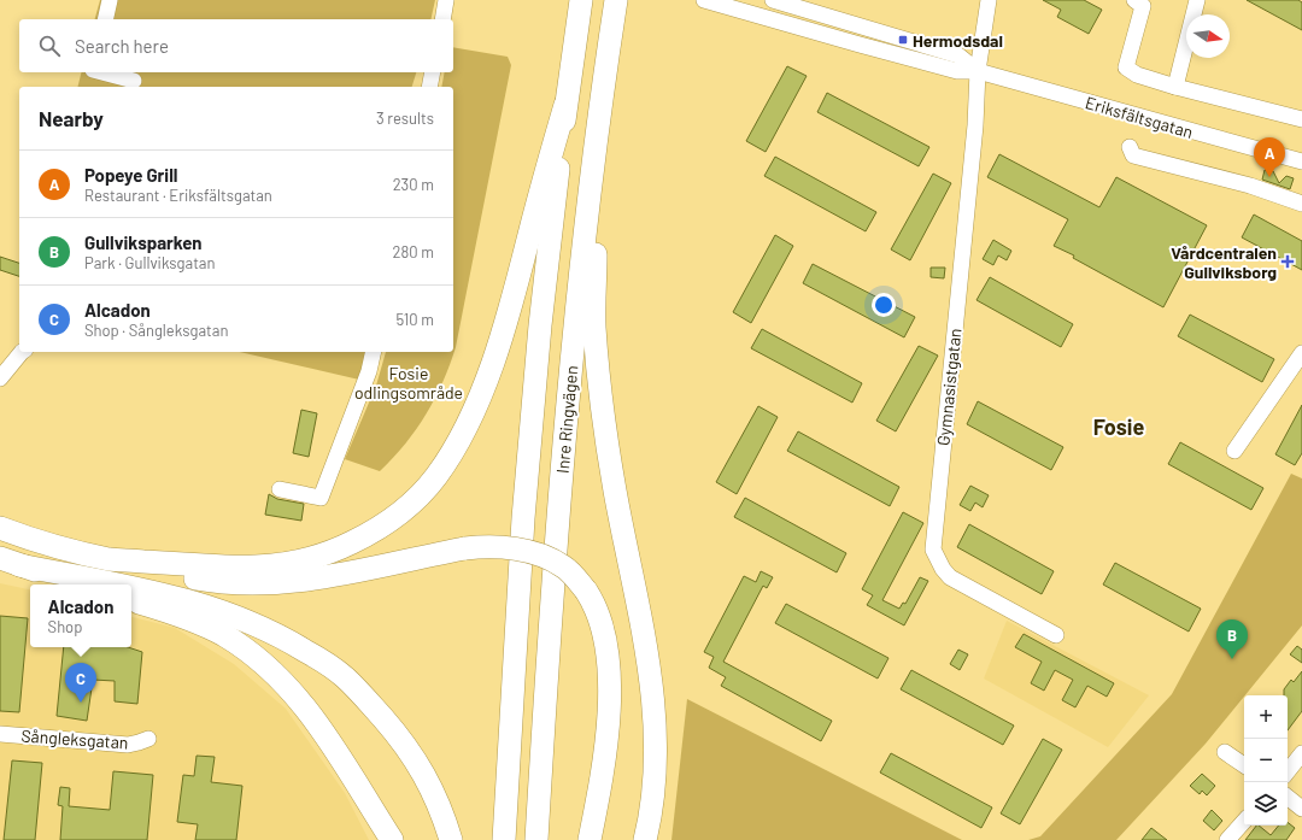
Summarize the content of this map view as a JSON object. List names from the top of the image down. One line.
{"streets":{"highway":["Inre Ringvägen"],"street":["Eriksfältsgatan","Gymnasistgatan","Sångleksgatan"]},"crossings":[["Eriksfältsgatan","Gymnasistgatan"]],"districts":["Fosie"],"parks":["Fosie odlingsområde"],"places":{"transit":["Hermodsdal"],"health":["Vårdcentralen Gullviksborg"]},"north":"right","page":{"search":"Search here","heading":["Nearby","3 results"],"pins":["A","B","C"],"list":[{"mark":"A","name":"Popeye Grill","note":"Restaurant · Eriksfältsgatan","value":"230 m"},{"mark":"B","name":"Gullviksparken","note":"Park · Gullviksgatan","value":"280 m"},{"mark":"C","name":"Alcadon","note":"Shop · Sångleksgatan","value":"510 m"}],"popup":["Alcadon","Shop"],"map_buttons":["+","−"]}}
